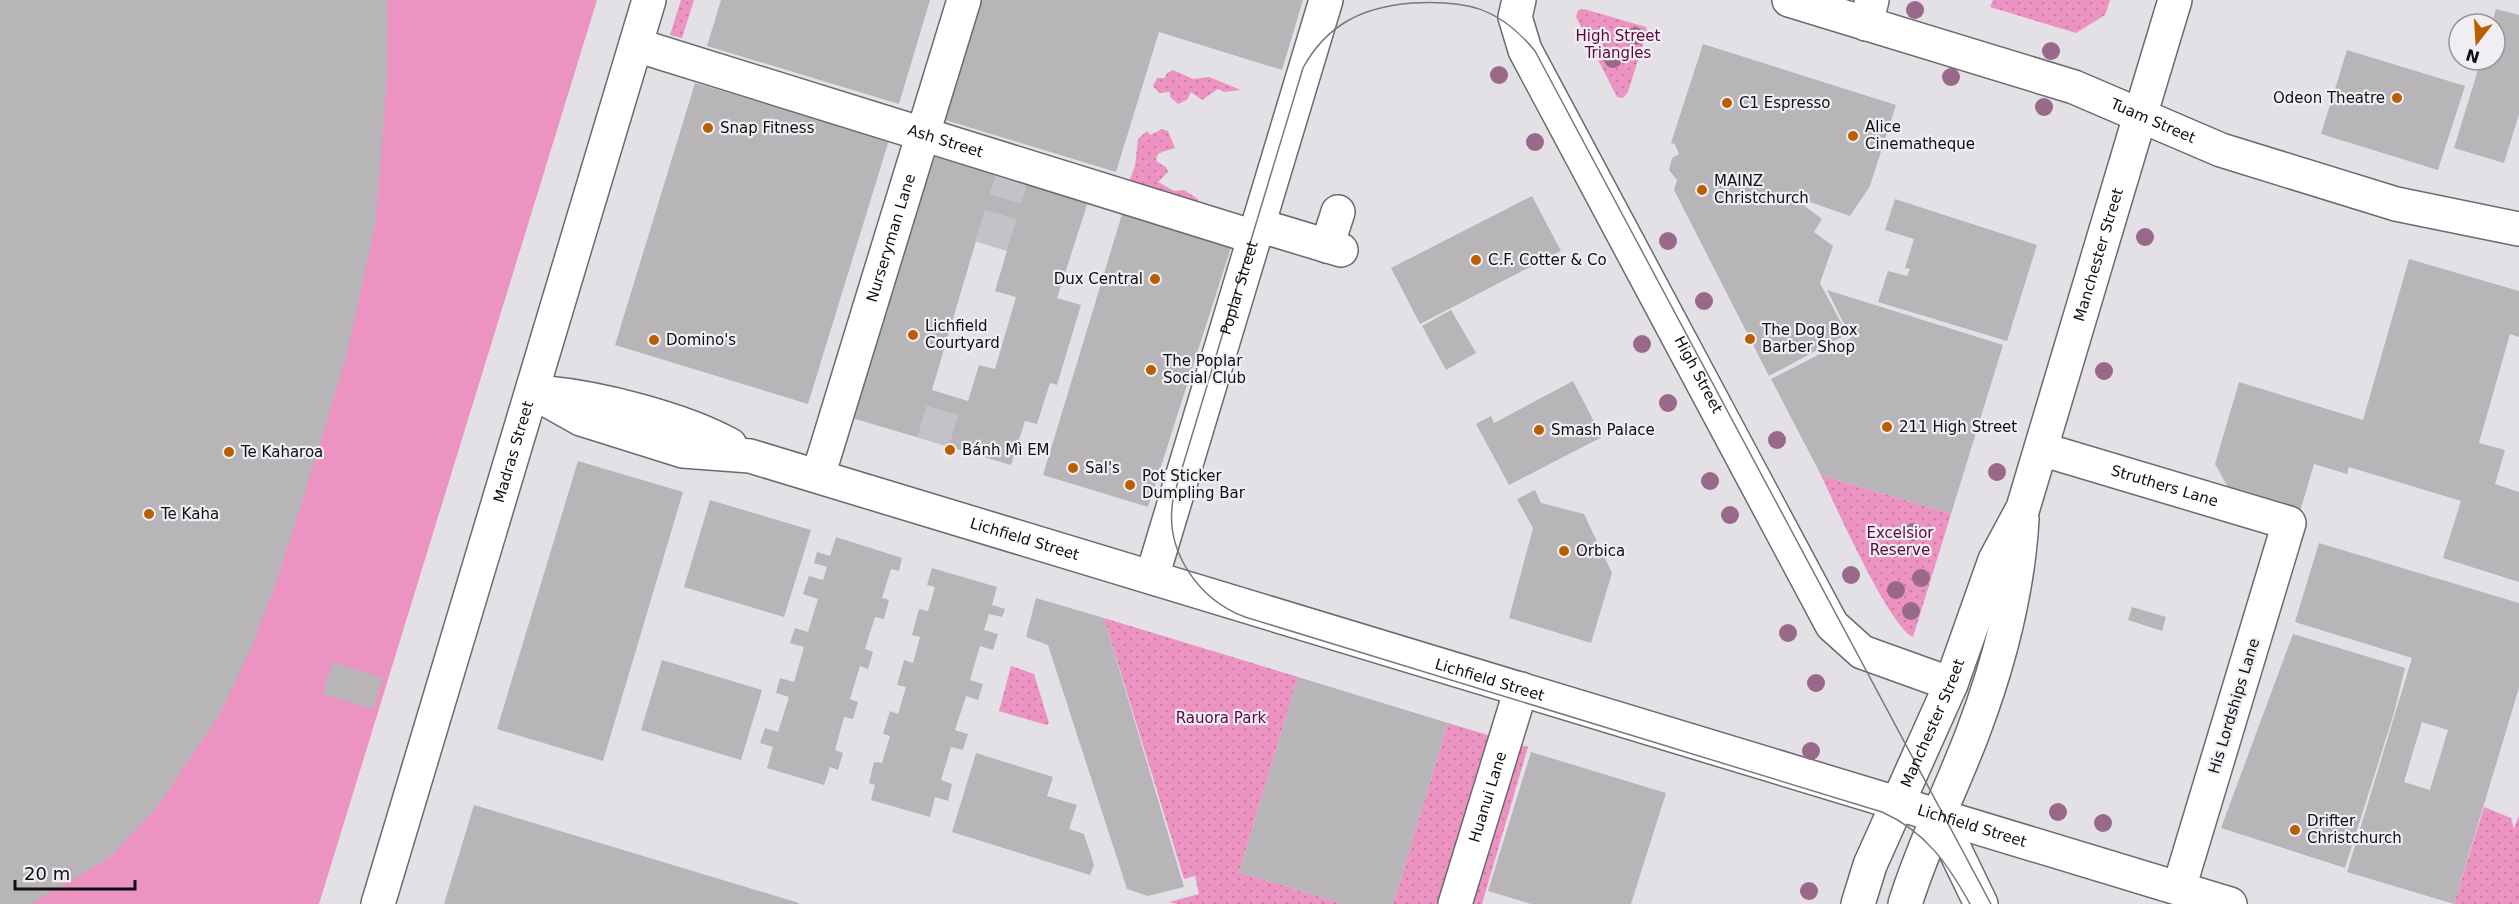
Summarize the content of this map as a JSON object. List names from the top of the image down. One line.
{"streets":{"street":["Tuam Street","Ash Street","Nurseryman Lane","Manchester Street","Poplar Street","High Street","Madras Street","Struthers Lane","Lichfield Street","His Lordships Lane","Huanui Lane"]},"crossings":[["Tuam Street","Manchester Street"],["Ash Street","Nurseryman Lane"],["Ash Street","Poplar Street"],["Ash Street","Madras Street"],["Nurseryman Lane","Lichfield Street"],["Manchester Street","High Street"],["Manchester Street","Struthers Lane"],["Manchester Street","Lichfield Street"],["Poplar Street","Lichfield Street"],["Madras Street","Lichfield Street"],["Struthers Lane","His Lordships Lane"],["Lichfield Street","His Lordships Lane"],["Lichfield Street","Huanui Lane"]],"parks":["High Street Triangles","Excelsior Reserve","Rauora Park"],"places":["Odeon Theatre","C1 Espresso","Snap Fitness","Alice Cinematheque","MAINZ Christchurch","C.F. Cotter & Co","Dux Central","Lichfield Courtyard","The Dog Box Barber Shop","Domino's","The Poplar Social Club","211 High Street","Smash Palace","Bánh Mì EM","Te Kaharoa","Sal's","Pot Sticker Dumpling Bar","Te Kaha","Orbica","Drifter Christchurch"],"scale_bar":"20 m","north":"bottom"}
